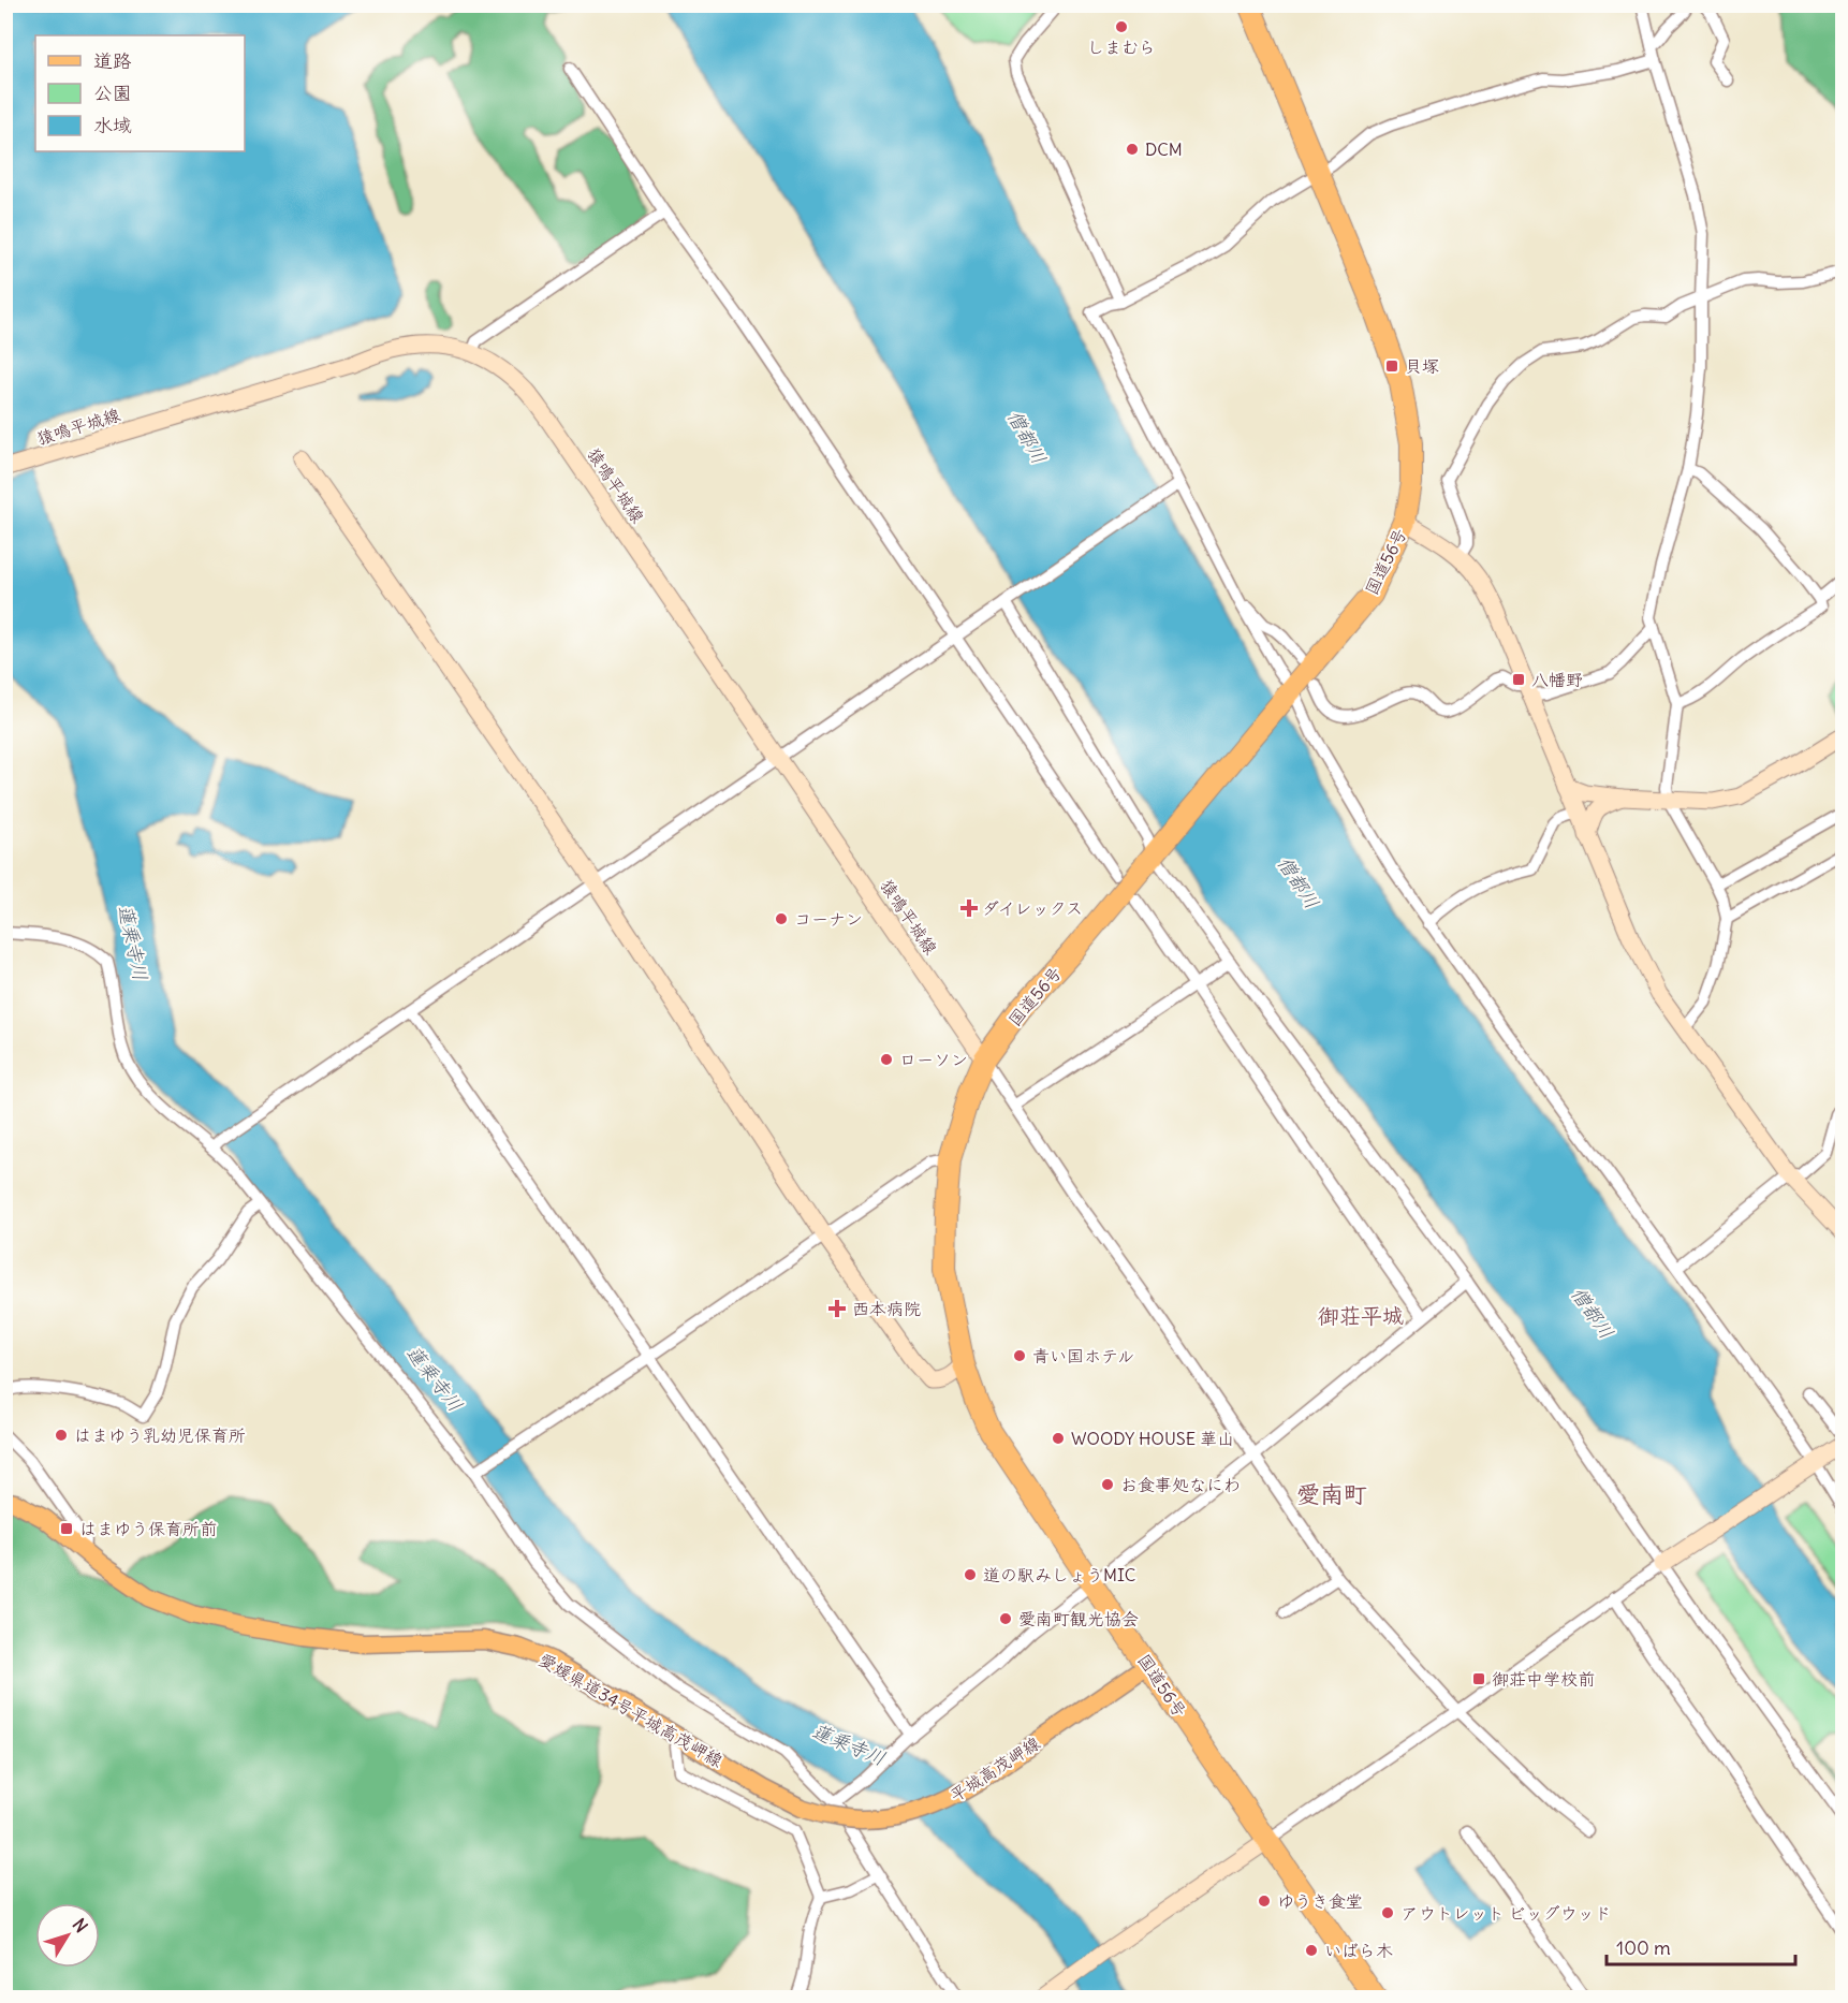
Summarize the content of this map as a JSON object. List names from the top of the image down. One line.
{"streets":{"highway":["国道56号"],"main road":["愛媛県道34号平城高茂岬線","平城高茂岬線"],"street":["猿鳴平城線"]},"crossings":[["猿鳴平城線","国道56号"],["国道56号","平城高茂岬線"],["愛媛県道34号平城高茂岬線","平城高茂岬線"]],"districts":["御荘平城","愛南町"],"water":["僧都川","蓮乗寺川"],"places":{"other":["しまむら","DCM","コーナン","ローソン","青い国ホテル","はまゆう乳幼児保育所","WOODY HOUSE 華山","お食事処なにわ","道の駅みしょうMIC","愛南町観光協会","ゆうき食堂","アウトレット ビッグウッド","いばら木"],"transit":["貝塚","八幡野","はまゆう保育所前","御荘中学校前"],"health":["ダイレックス","西本病院"]},"legend":["道路","公園","水域"],"scale_bar":"100 m","north":"top right"}
